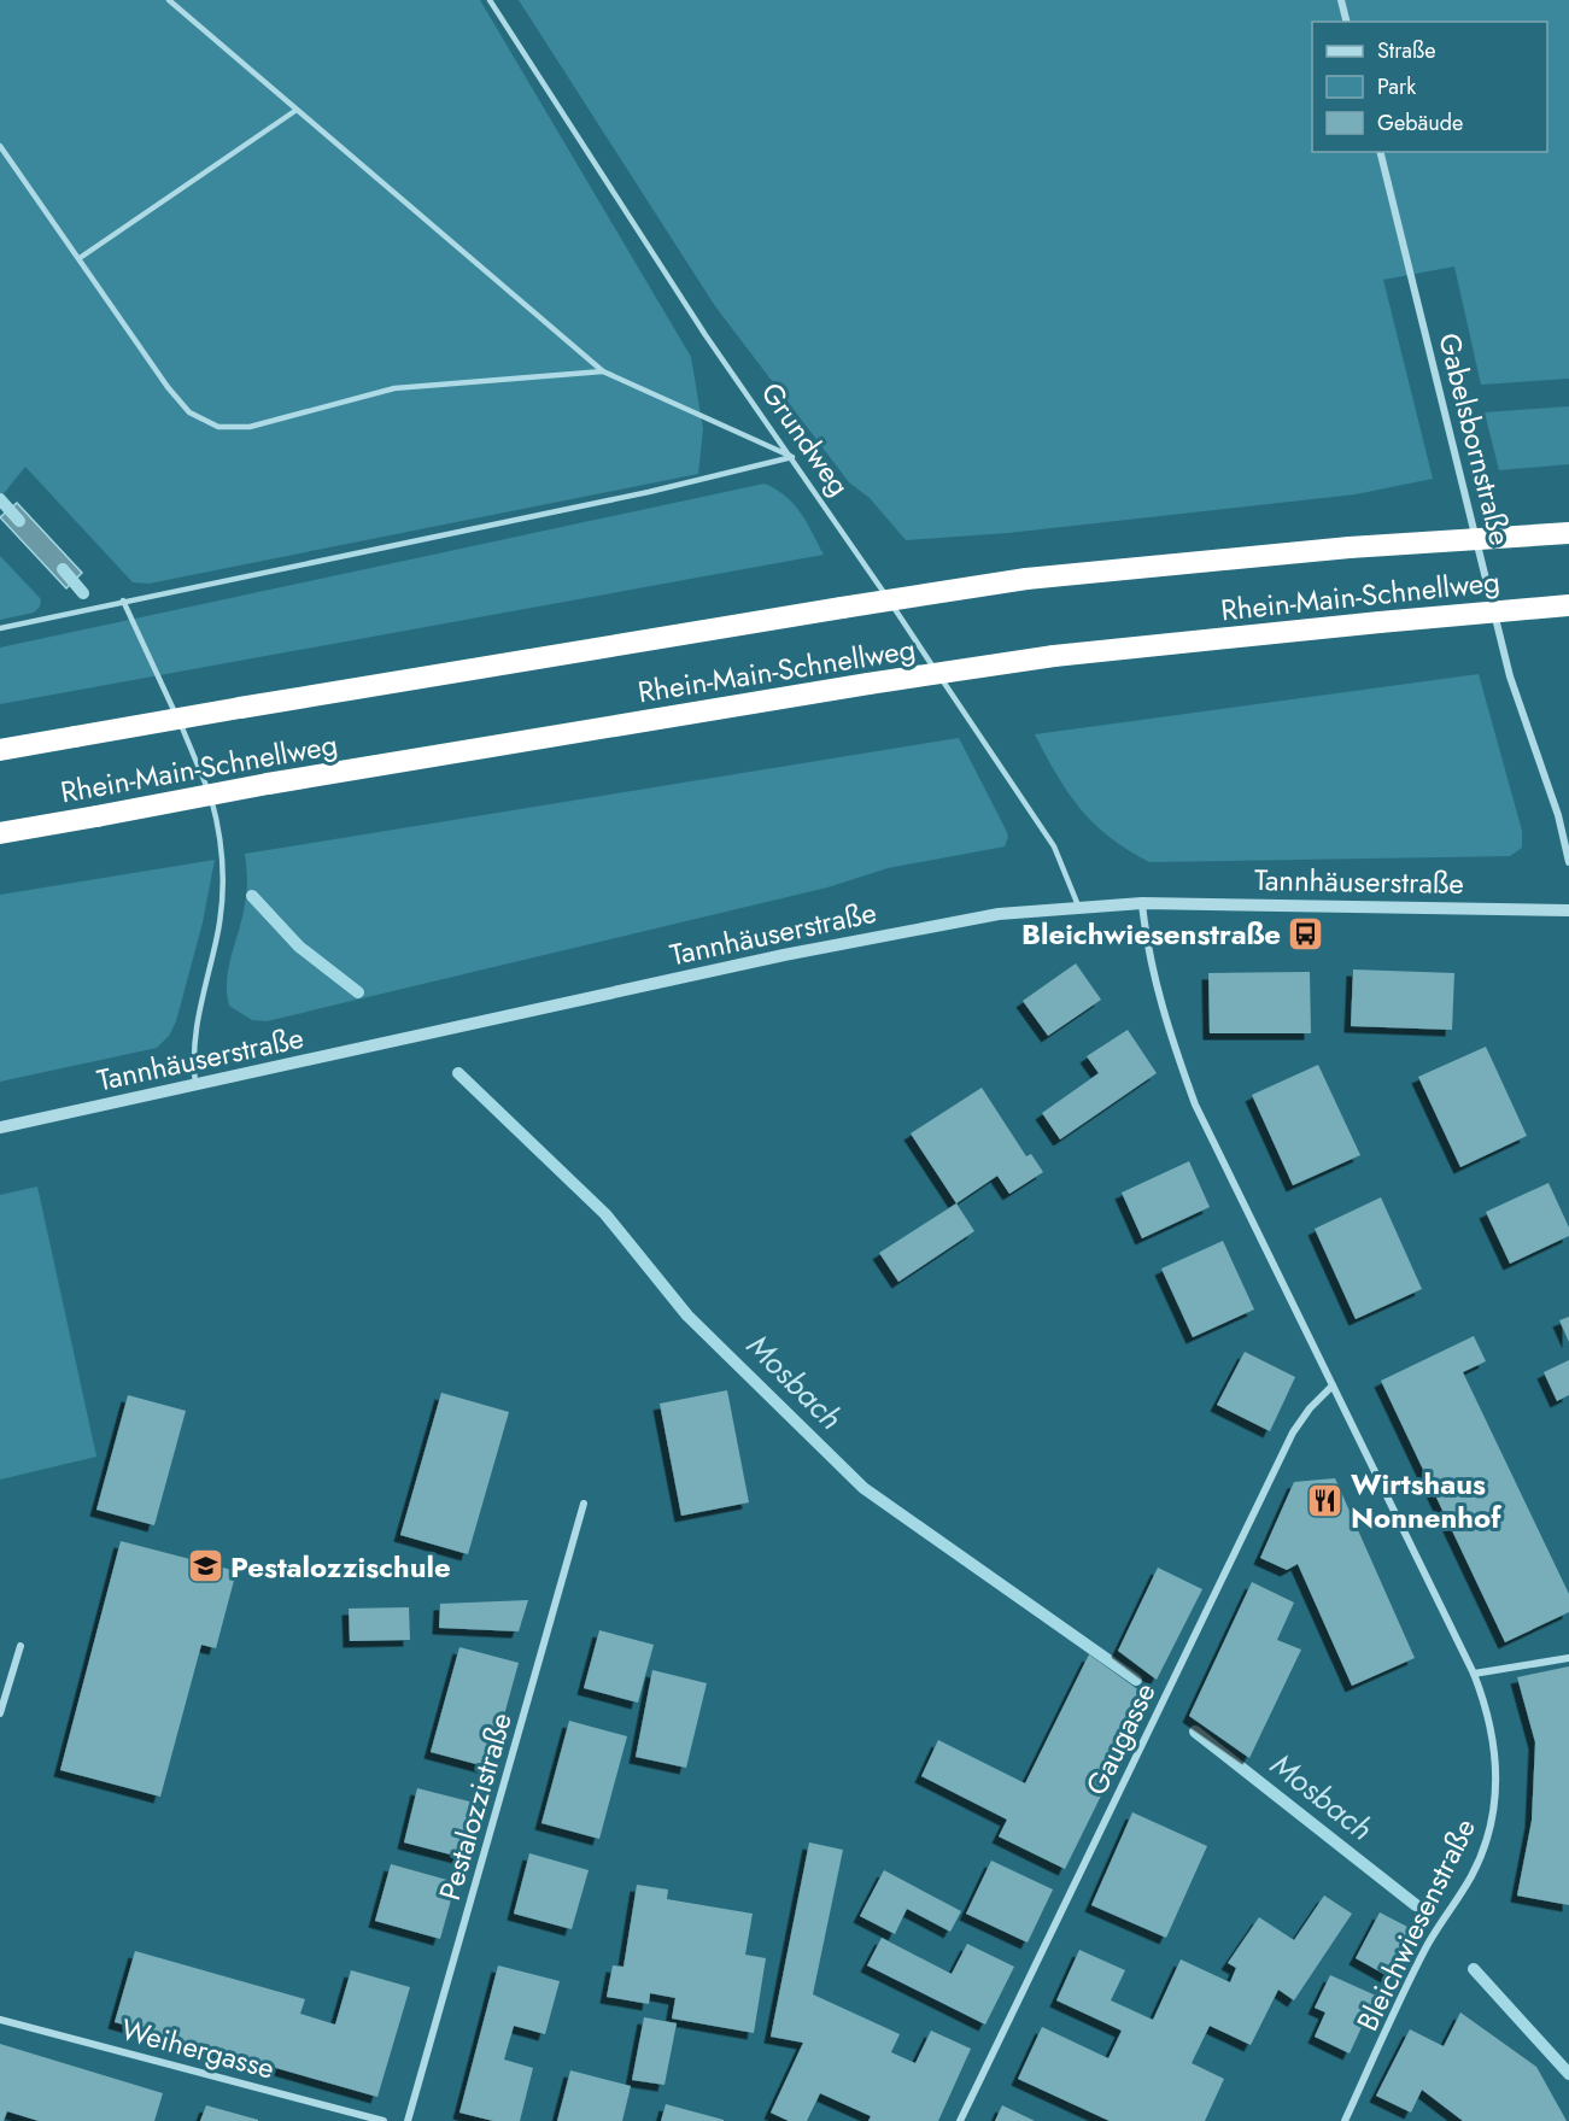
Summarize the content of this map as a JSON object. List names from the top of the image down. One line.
{"streets":{"highway":["Rhein-Main-Schnellweg"],"street":["Gabelsbornstraße","Tannhäuserstraße","Gaugasse","Pestalozzistraße","Bleichwiesenstraße","Weihergasse"],"lane":["Grundweg"]},"crossings":[["Grundweg","Tannhäuserstraße"],["Tannhäuserstraße","Bleichwiesenstraße"],["Gaugasse","Bleichwiesenstraße"]],"water":["Mosbach"],"places":{"bus stop":["Bleichwiesenstraße"],"restaurant":["Wirtshaus Nonnenhof"],"school or university":["Pestalozzischule"]},"legend":["Straße","Park","Gebäude"]}
